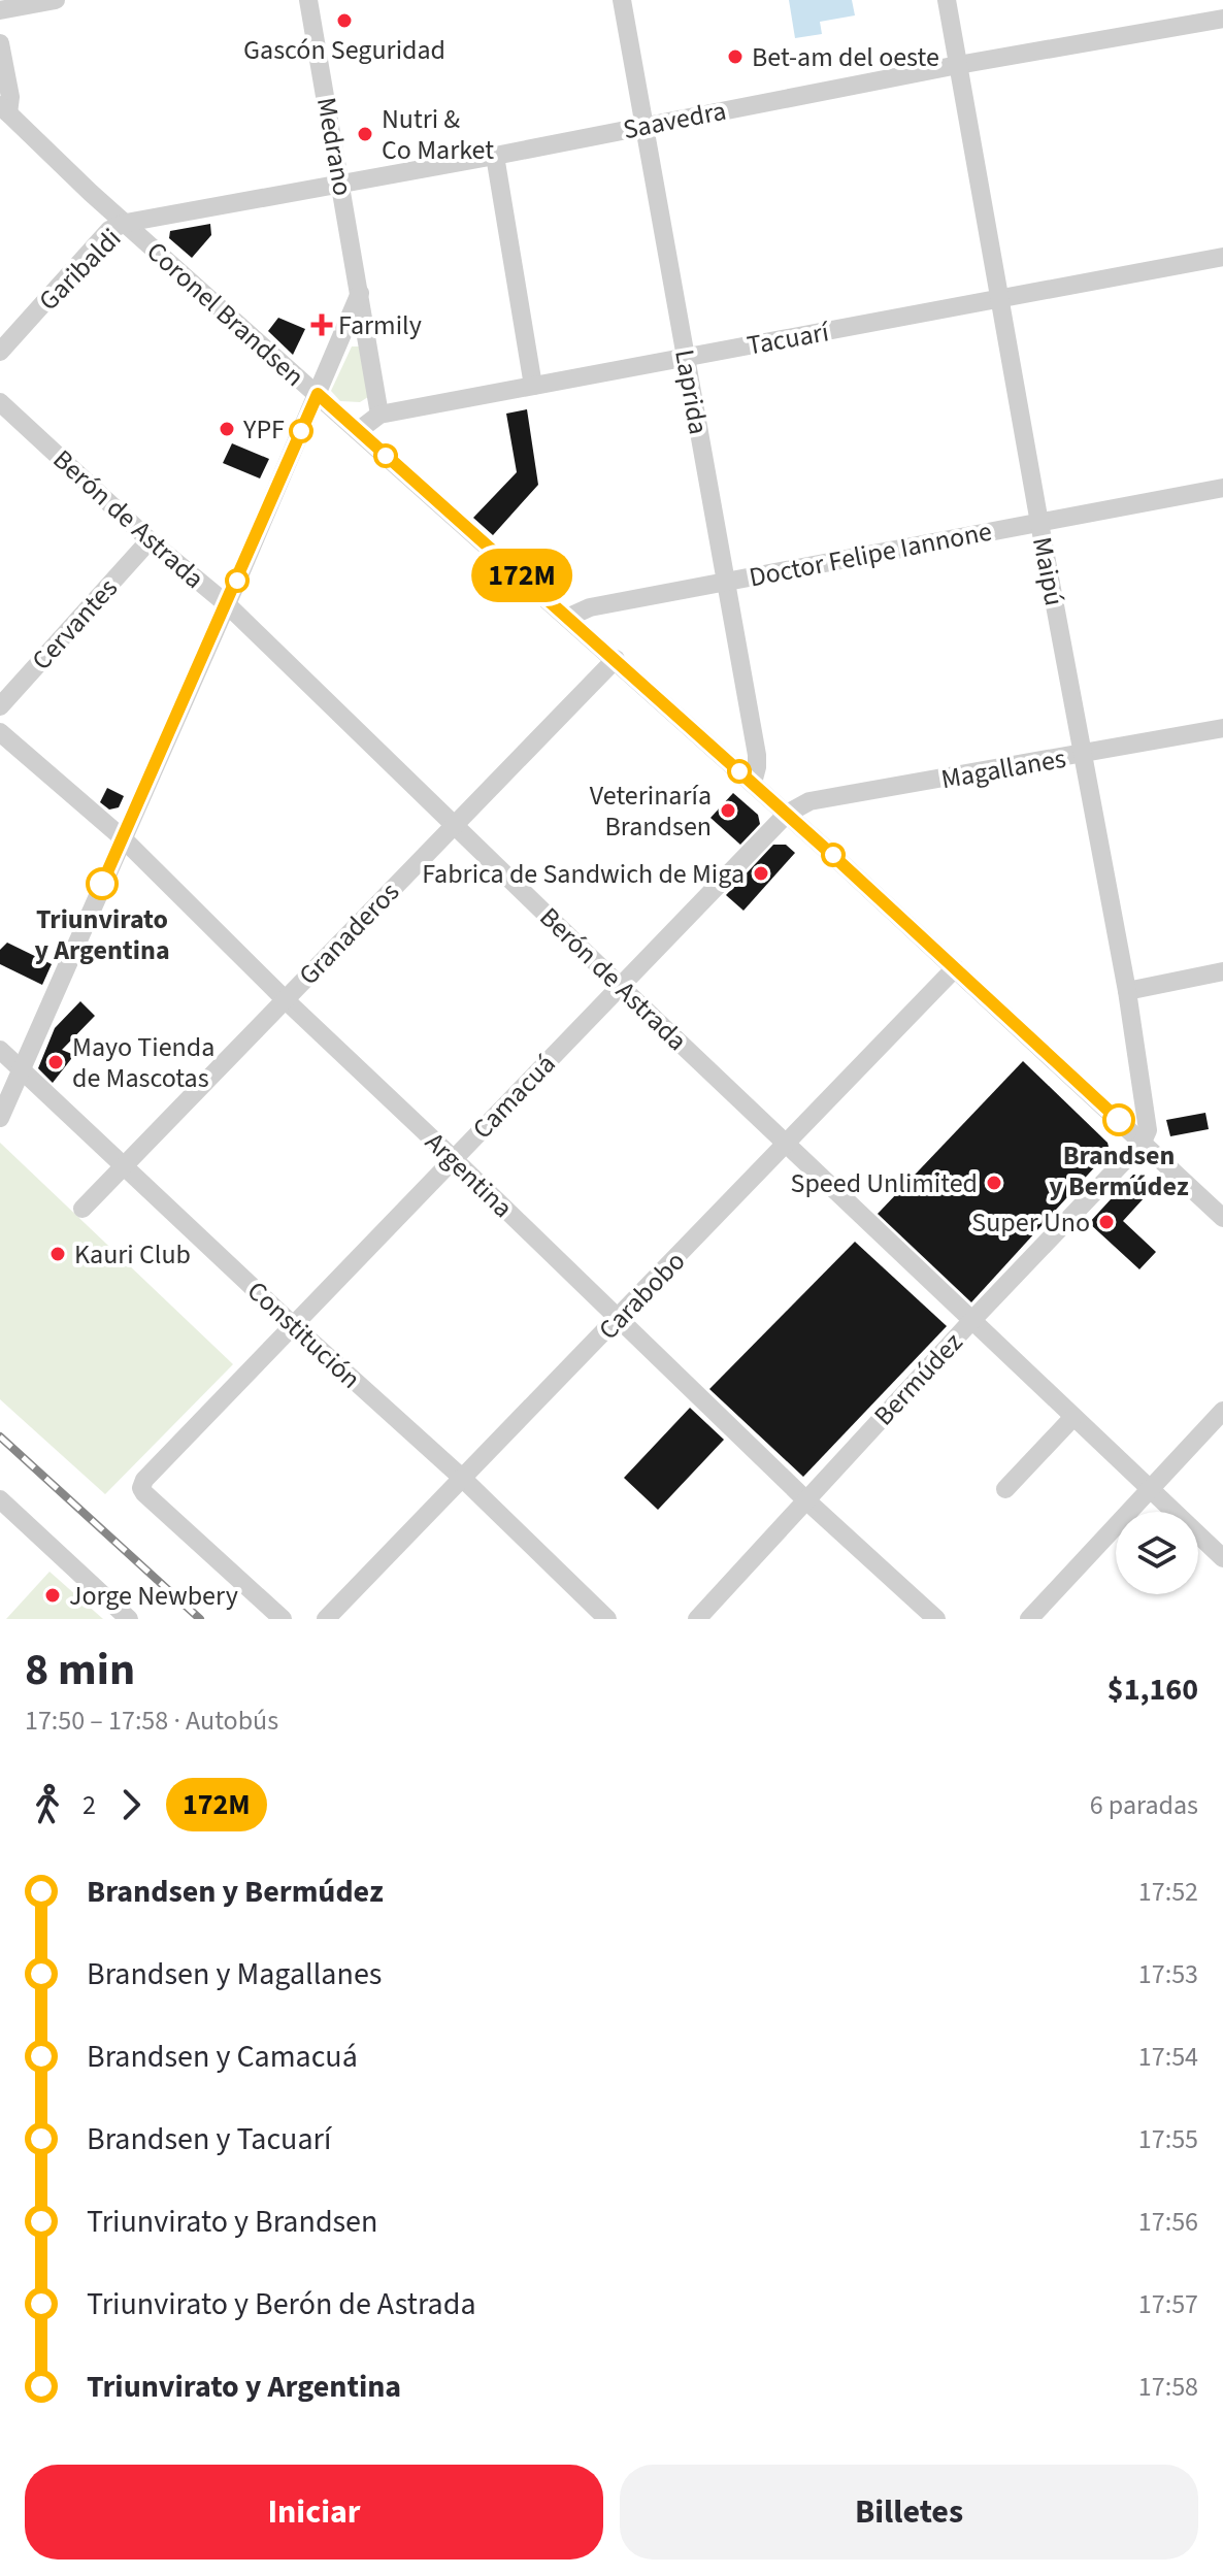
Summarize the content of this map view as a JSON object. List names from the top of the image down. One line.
{"streets":{"street":["Saavedra","Medrano","Garibaldi","Coronel Brandsen","Tacuarí","Laprida","Berón de Astrada","Doctor Felipe Iannone","Maipú","Cervantes","Magallanes","Granaderos","Camacuá","Argentina","Carabobo","Constitución","Bermúdez"]},"crossings":[["Saavedra","Medrano"],["Saavedra","Garibaldi"],["Saavedra","Coronel Brandsen"],["Saavedra","Laprida"],["Saavedra","Maipú"],["Medrano","Tacuarí"],["Garibaldi","Coronel Brandsen"],["Coronel Brandsen","Tacuarí"],["Coronel Brandsen","Laprida"],["Coronel Brandsen","Doctor Felipe Iannone"],["Coronel Brandsen","Maipú"],["Coronel Brandsen","Magallanes"],["Coronel Brandsen","Granaderos"],["Coronel Brandsen","Camacuá"],["Coronel Brandsen","Carabobo"],["Coronel Brandsen","Bermúdez"],["Tacuarí","Laprida"],["Tacuarí","Maipú"],["Laprida","Doctor Felipe Iannone"],["Berón de Astrada","Cervantes"],["Berón de Astrada","Granaderos"],["Berón de Astrada","Camacuá"],["Berón de Astrada","Carabobo"],["Berón de Astrada","Bermúdez"],["Doctor Felipe Iannone","Maipú"],["Maipú","Magallanes"],["Maipú","Bermúdez"],["Magallanes","Camacuá"],["Granaderos","Argentina"],["Granaderos","Constitución"],["Camacuá","Argentina"],["Camacuá","Constitución"],["Argentina","Carabobo"],["Argentina","Bermúdez"],["Carabobo","Constitución"]],"places":{"other":["Gascón Seguridad","Bet-am del oeste","Nutri & Co Market","YPF","Veterinaría Brandsen","Fabrica de Sandwich de Miga","Triunvirato y Argentina","Mayo Tienda de Mascotas","Brandsen y Bermúdez","Speed Unlimited","Super Uno","Kauri Club","Jorge Newbery"],"health":["Farmily"]},"lines":["bus line 172M"],"page":{"on_map":"172M","heading":["8 min","17:50 – 17:58 · Autobús","$1,160"],"legs":["2","172M","6 paradas"],"list":[{"name":"Brandsen y Bermúdez","value":"17:52"},{"name":"Brandsen y Magallanes","value":"17:53"},{"name":"Brandsen y Camacuá","value":"17:54"},{"name":"Brandsen y Tacuarí","value":"17:55"},{"name":"Triunvirato y Brandsen","value":"17:56"},{"name":"Triunvirato y Berón de Astrada","value":"17:57"},{"name":"Triunvirato y Argentina","value":"17:58"}],"buttons":["Iniciar","Billetes"]}}
